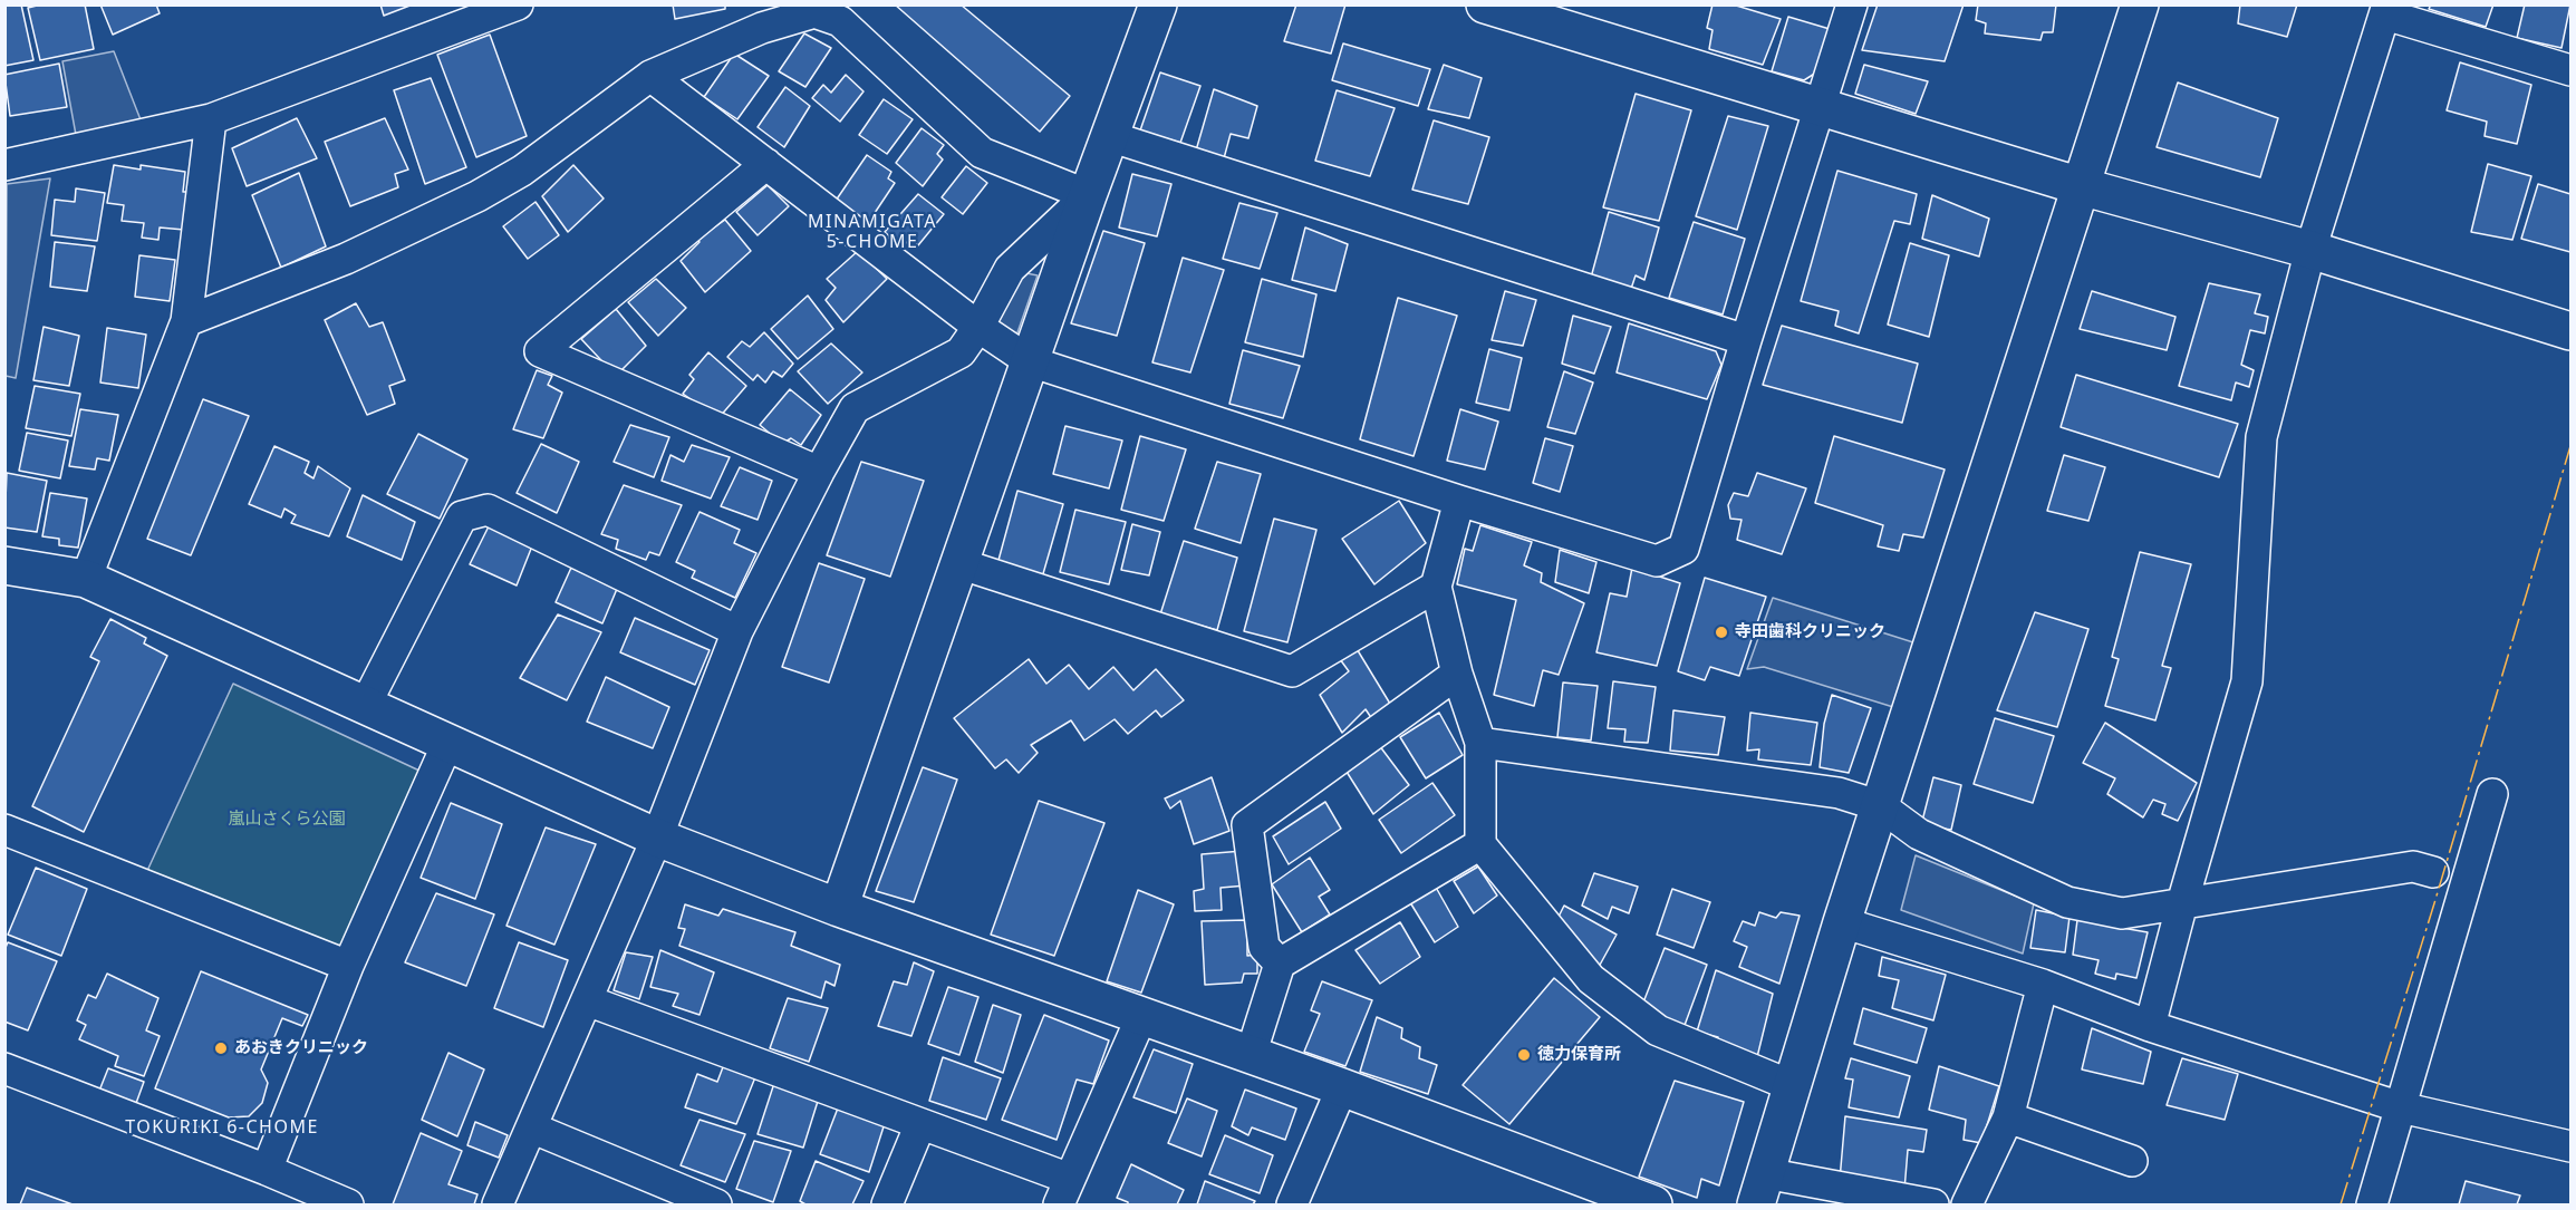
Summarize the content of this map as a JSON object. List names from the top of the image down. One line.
{"districts":["MINAMIGATA 5-CHOME","TOKURIKI 6-CHOME"],"parks":["嵐山さくら公園"],"places":["寺田歯科クリニック","あおきクリニック","徳力保育所"]}
